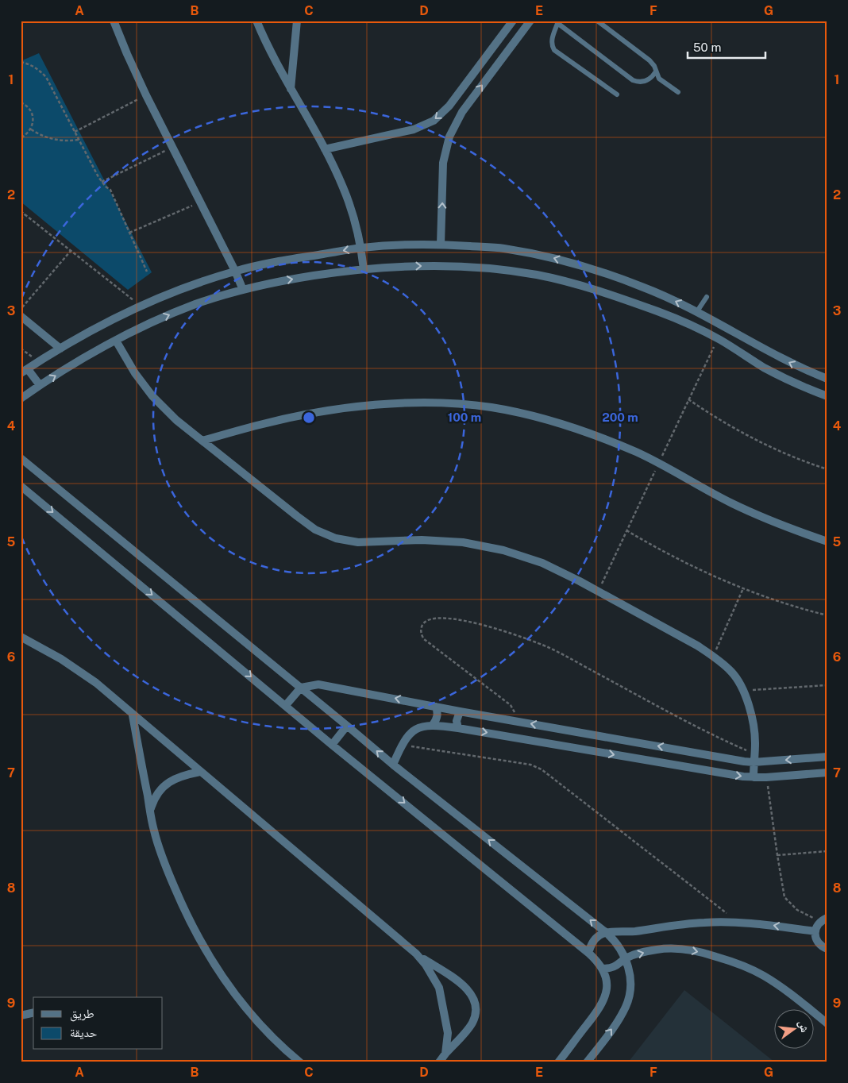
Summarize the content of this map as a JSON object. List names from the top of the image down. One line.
{"legend":["طريق","حديقة"],"scale_bar":"50 m","north":"right","grid":{"columns":["A","B","C","D","E","F","G"],"rows":["1","2","3","4","5","6","7","8","9"]},"rings":["100 m","200 m"]}
